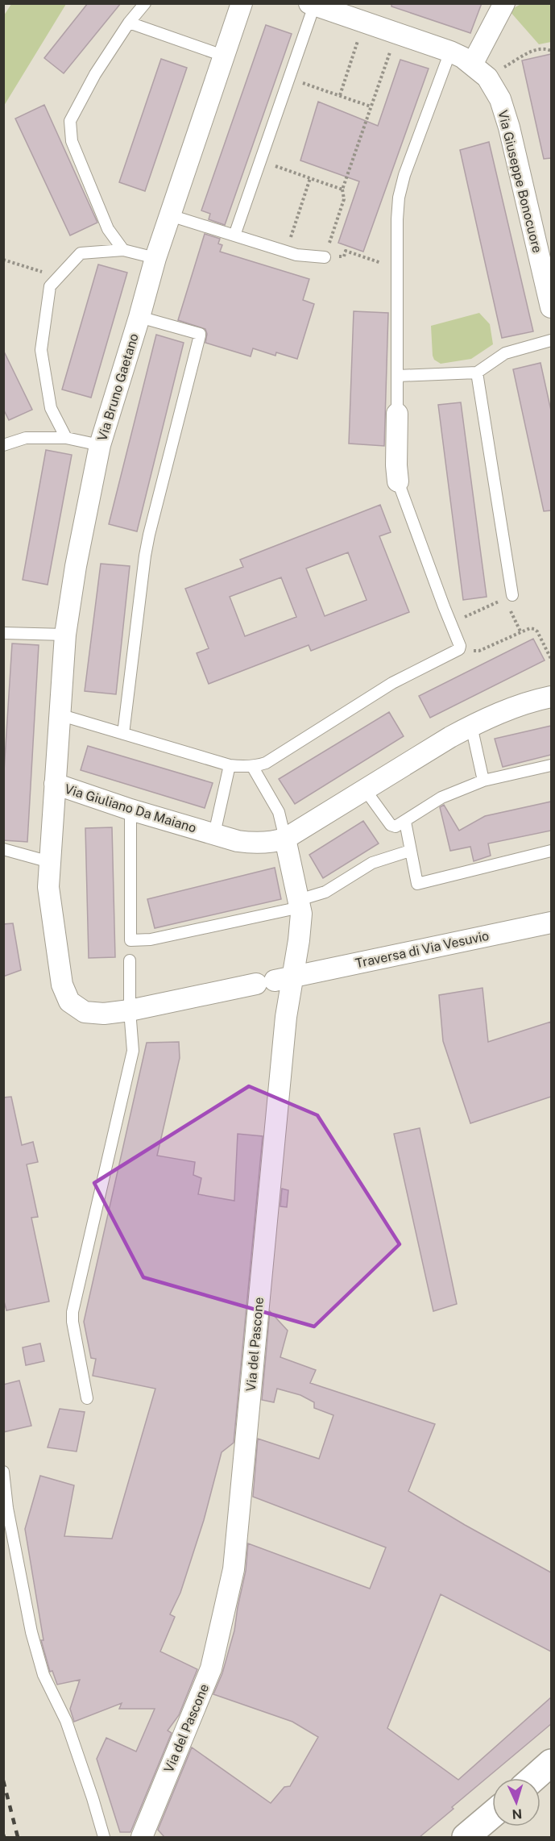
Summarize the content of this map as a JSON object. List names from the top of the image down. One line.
{"streets":{"street":["Via Giuseppe Bonocuore","Via Bruno Gaetano","Via Giuliano Da Maiano","Traversa di Via Vesuvio","Via del Pascone"]},"crossings":[["Via Bruno Gaetano","Via Giuliano Da Maiano"],["Via Giuliano Da Maiano","Traversa di Via Vesuvio"],["Via Giuliano Da Maiano","Via del Pascone"],["Traversa di Via Vesuvio","Via del Pascone"]],"north":"bottom"}
